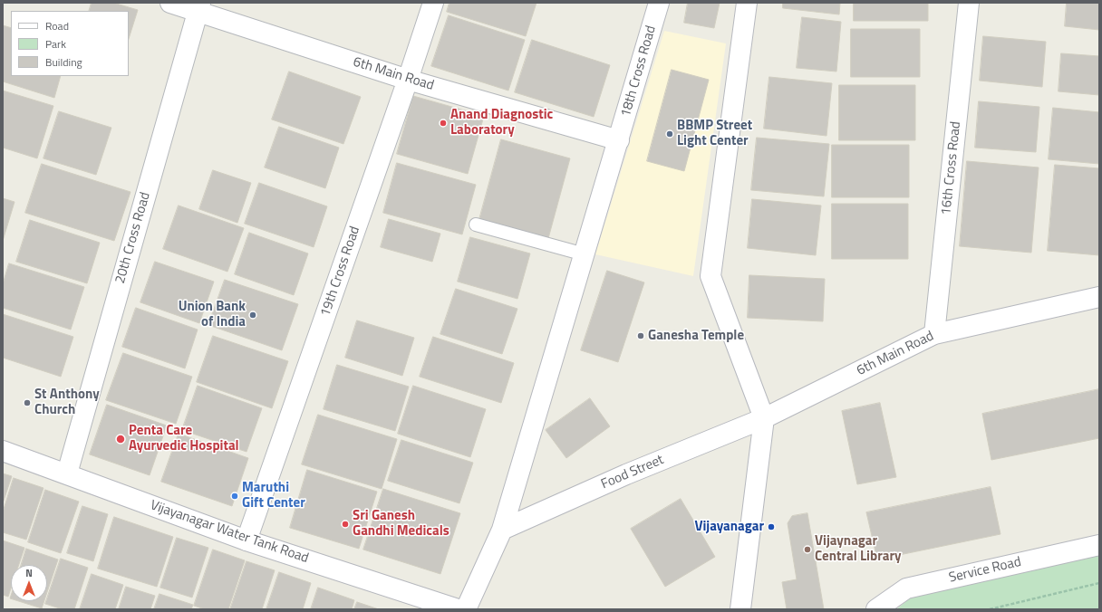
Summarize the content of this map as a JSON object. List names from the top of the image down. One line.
{"streets":{"street":["18th Cross Road","6th Main Road","16th Cross Road","20th Cross Road","19th Cross Road","Food Street","Vijayanagar Water Tank Road","Service Road"]},"crossings":[["18th Cross Road","6th Main Road"],["18th Cross Road","Food Street"],["6th Main Road","16th Cross Road"],["6th Main Road","20th Cross Road"],["6th Main Road","19th Cross Road"],["6th Main Road","Food Street"],["20th Cross Road","Vijayanagar Water Tank Road"],["19th Cross Road","Vijayanagar Water Tank Road"]],"places":["Anand Diagnostic Laboratory","BBMP Street Light Center","Union Bank of India","Ganesha Temple","St Anthony Church","Penta Care Ayurvedic Hospital","Maruthi Gift Center","Sri Ganesh Gandhi Medicals","Vijayanagar","Vijaynagar Central Library"],"legend":["Road","Park","Building"],"north":"top"}
